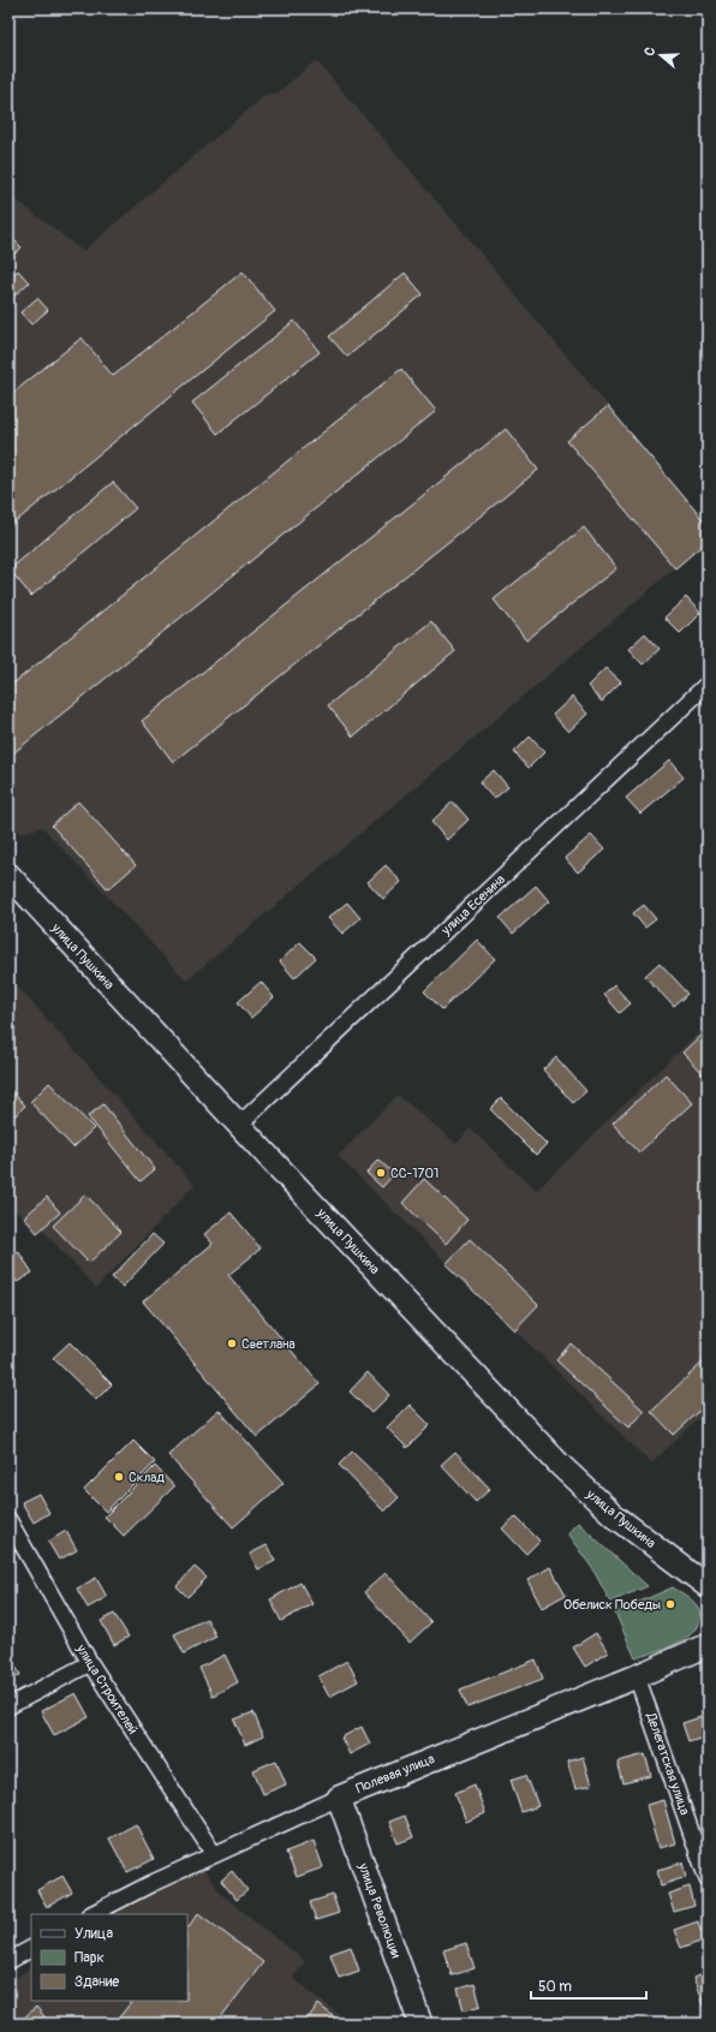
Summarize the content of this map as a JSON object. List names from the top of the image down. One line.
{"streets":{"main road":["улица Пушкина","Полевая улица","улица Революции"],"street":["улица Есенина","улица Строителей","Делегатская улица"]},"crossings":[["улица Есенина","улица Пушкина"],["улица Строителей","Полевая улица"],["Делегатская улица","Полевая улица"],["Полевая улица","улица Революции"]],"places":["СС-1701","Светлана","Склад","Обелиск Победы"],"legend":["Улица","Парк","Здание"],"scale_bar":"50 m","north":"left"}
